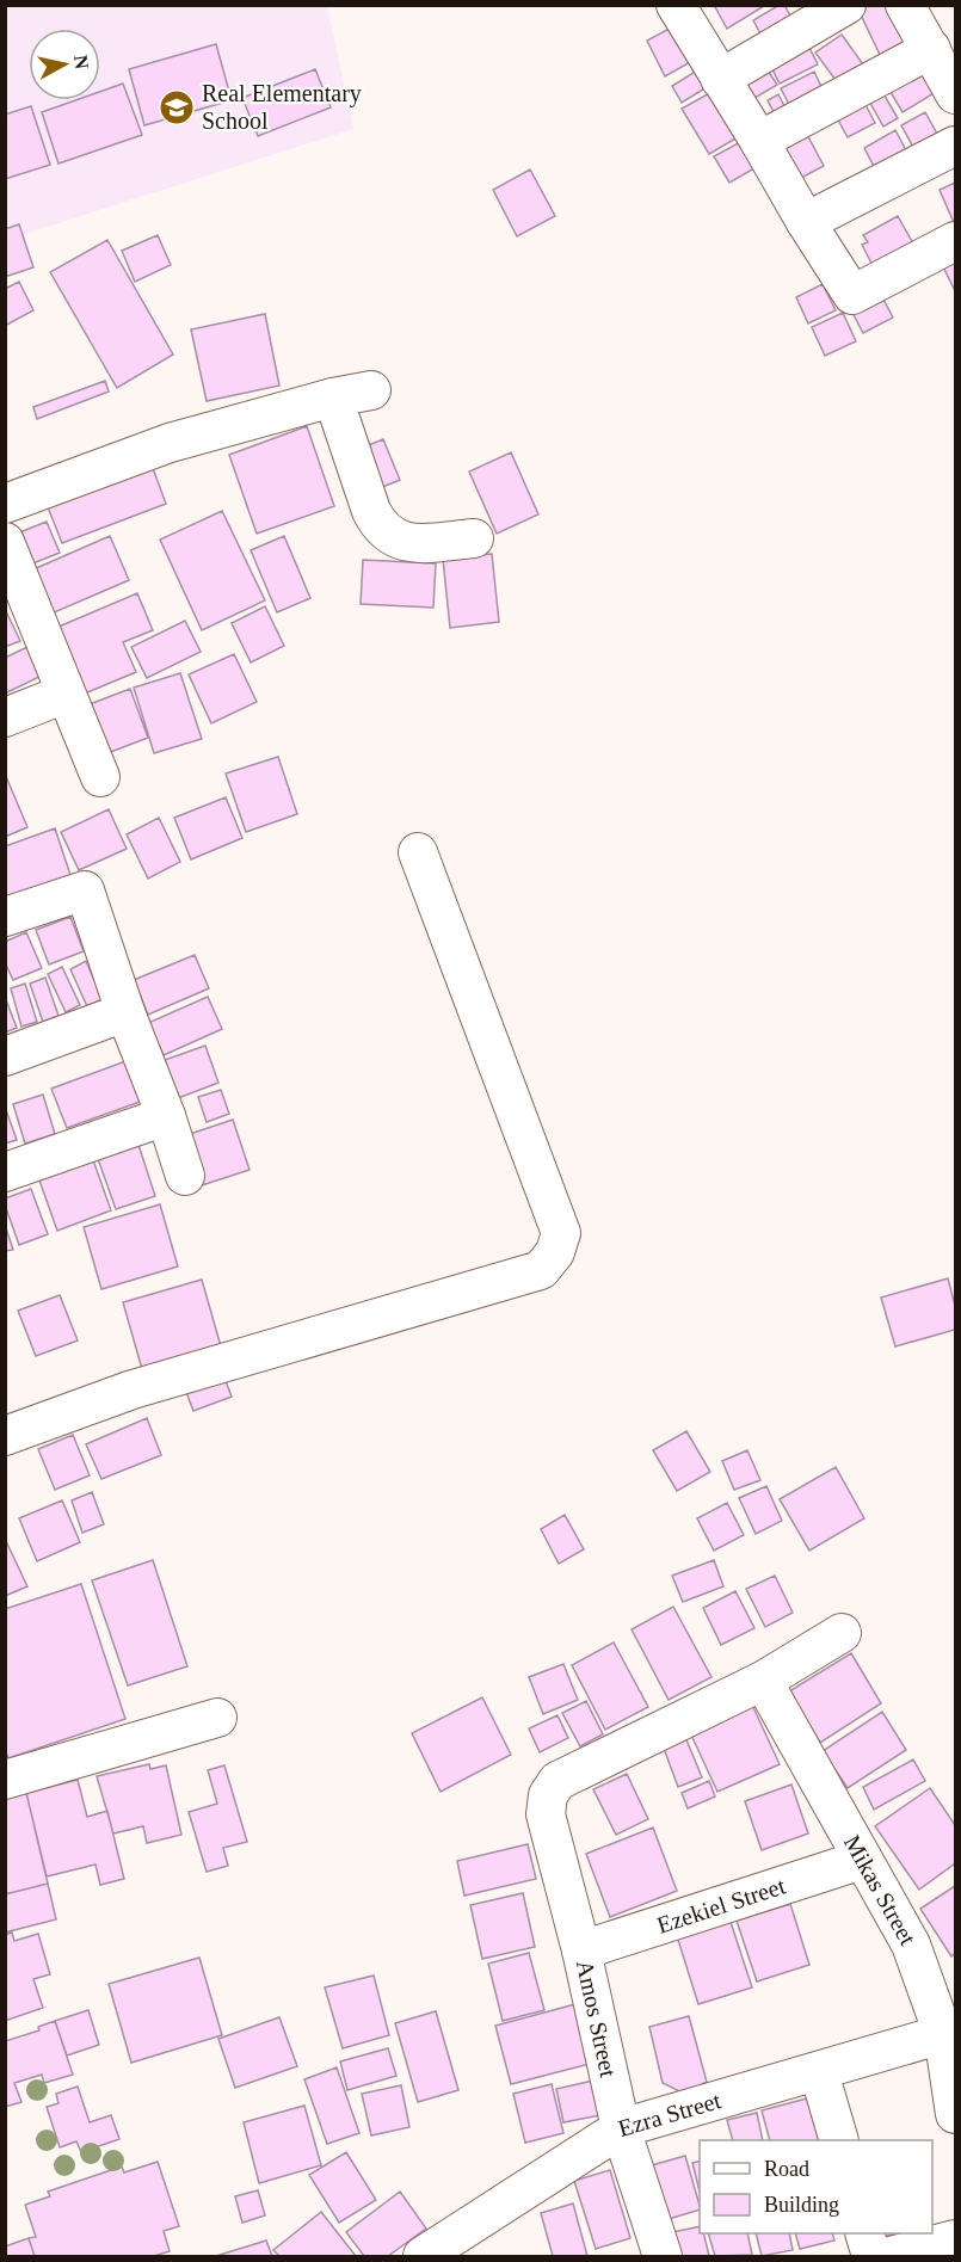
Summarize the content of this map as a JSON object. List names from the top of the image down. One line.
{"streets":{"street":["Mikas Street","Ezekiel Street","Amos Street","Ezra Street"]},"crossings":[["Mikas Street","Ezekiel Street"],["Mikas Street","Amos Street"],["Mikas Street","Ezra Street"],["Ezekiel Street","Amos Street"],["Amos Street","Ezra Street"]],"places":{"school or university":["Real Elementary School"]},"legend":["Road","Building"],"north":"right"}
